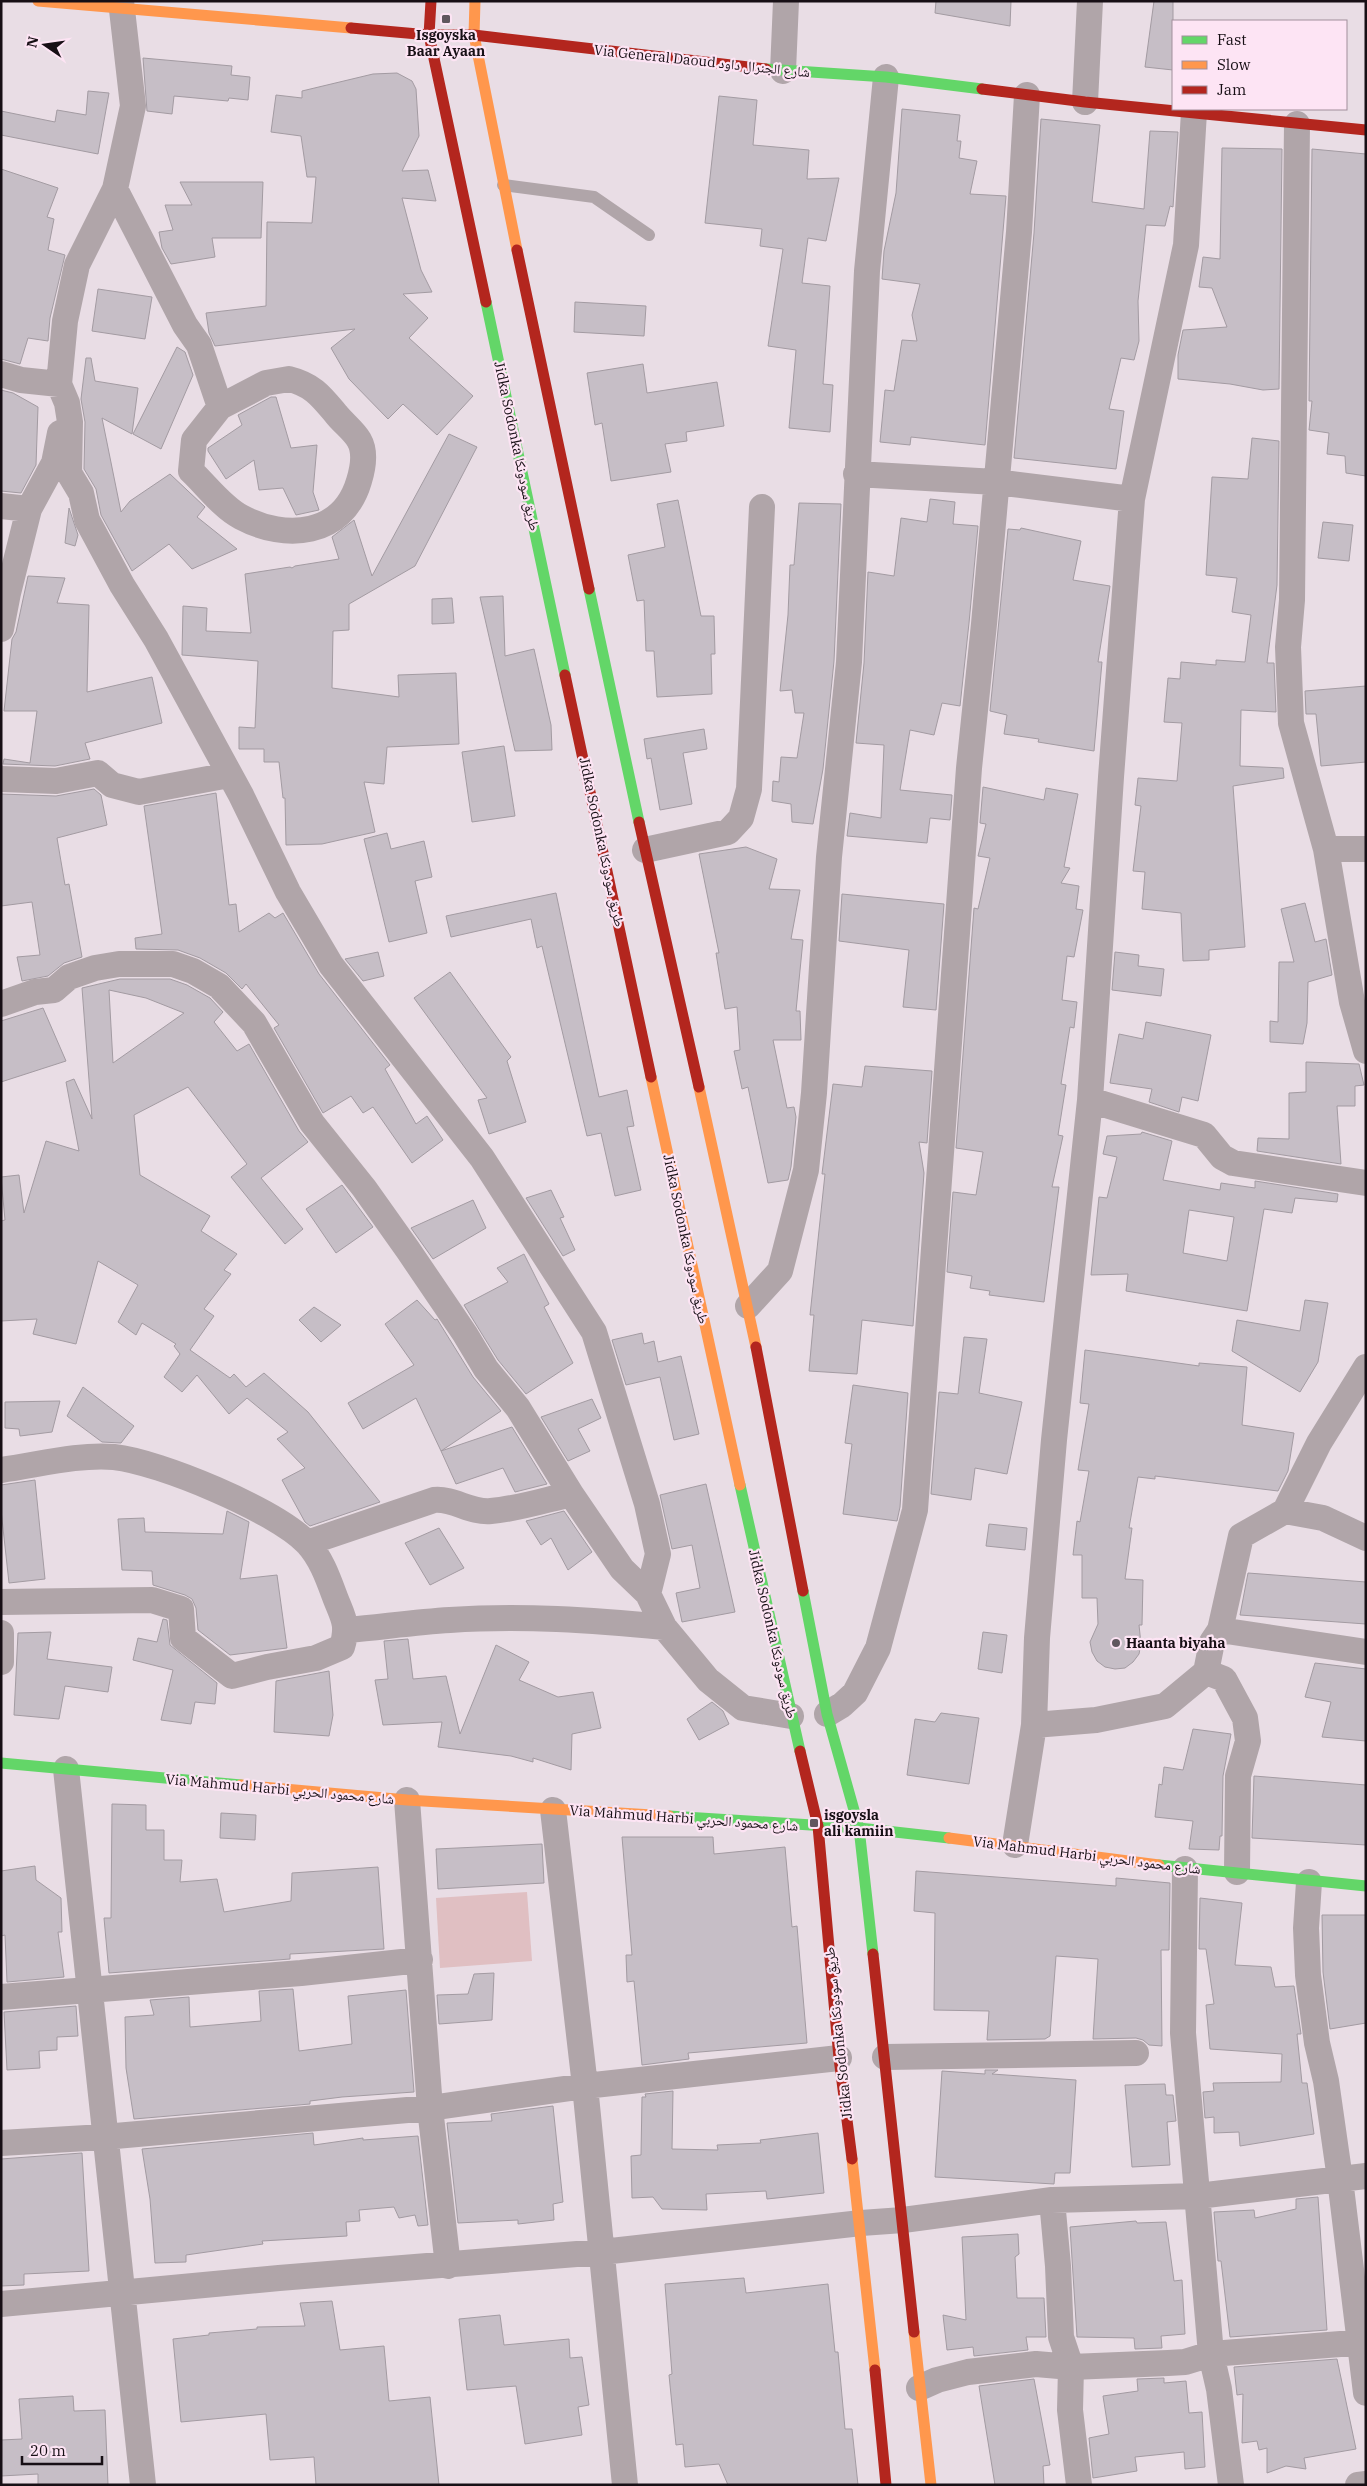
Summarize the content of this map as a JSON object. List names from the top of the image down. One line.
{"streets":{"main road":["Via General Daoud شارع الجنرال داود","Jidka Sodonka طريق سودونكا","Via Mahmud Harbi شارع محمود الحربي"]},"crossings":[["Via General Daoud شارع الجنرال داود","Jidka Sodonka طريق سودونكا"],["Jidka Sodonka طريق سودونكا","Via Mahmud Harbi شارع محمود الحربي"]],"places":{"transit":["Isgoyska Baar Ayaan","isgoysla ali kamiin"],"other":["Haanta biyaha"]},"legend":["Fast","Slow","Jam"],"scale_bar":"20 m","north":"left"}
